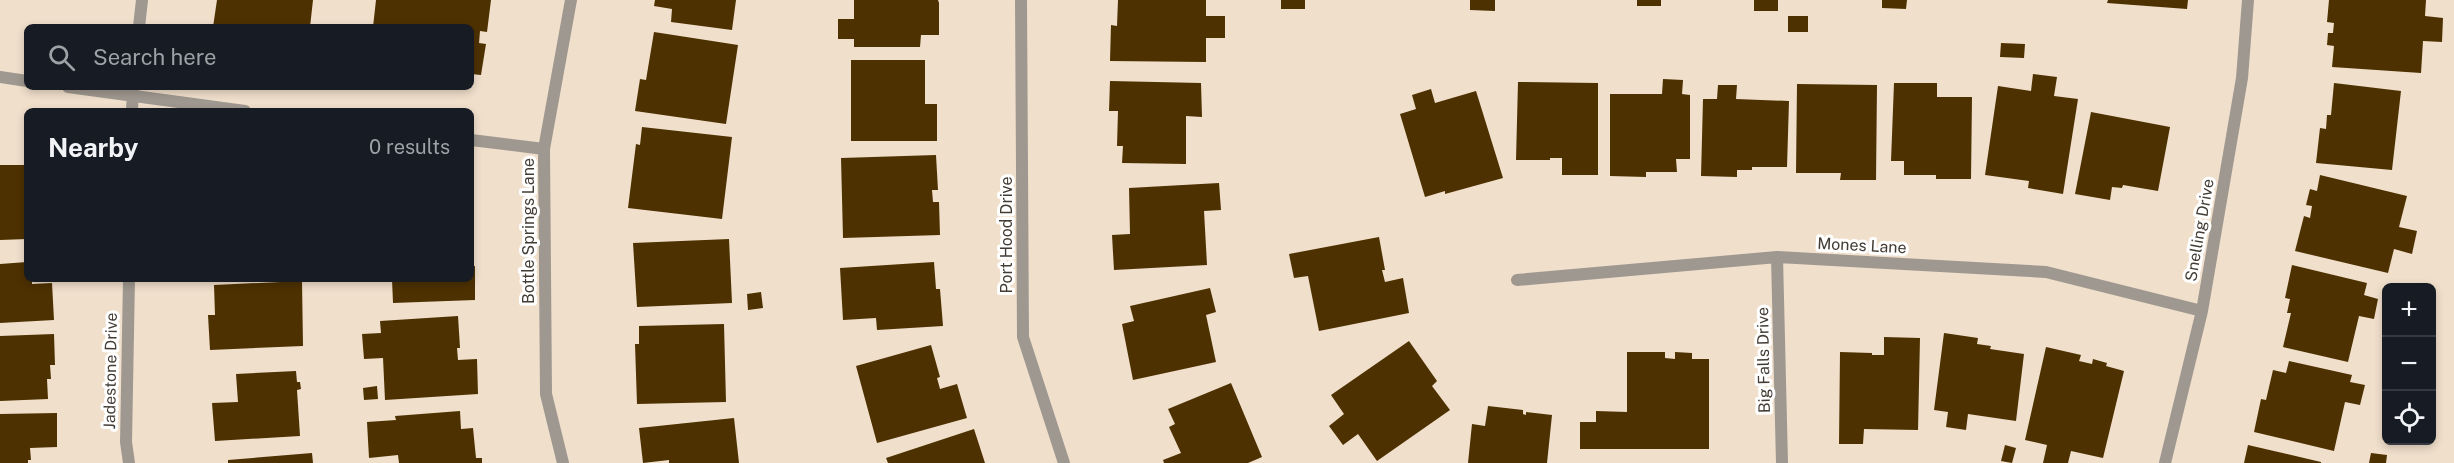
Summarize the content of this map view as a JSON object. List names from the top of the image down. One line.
{"streets":{"street":["Snelling Drive","Bottle Springs Lane","Port Hood Drive","Mones Lane","Big Falls Drive","Jadestone Drive"]},"crossings":[["Snelling Drive","Mones Lane"],["Mones Lane","Big Falls Drive"]],"page":{"search":"Search here","heading":["Nearby","0 results"],"map_buttons":["+","−"]}}
